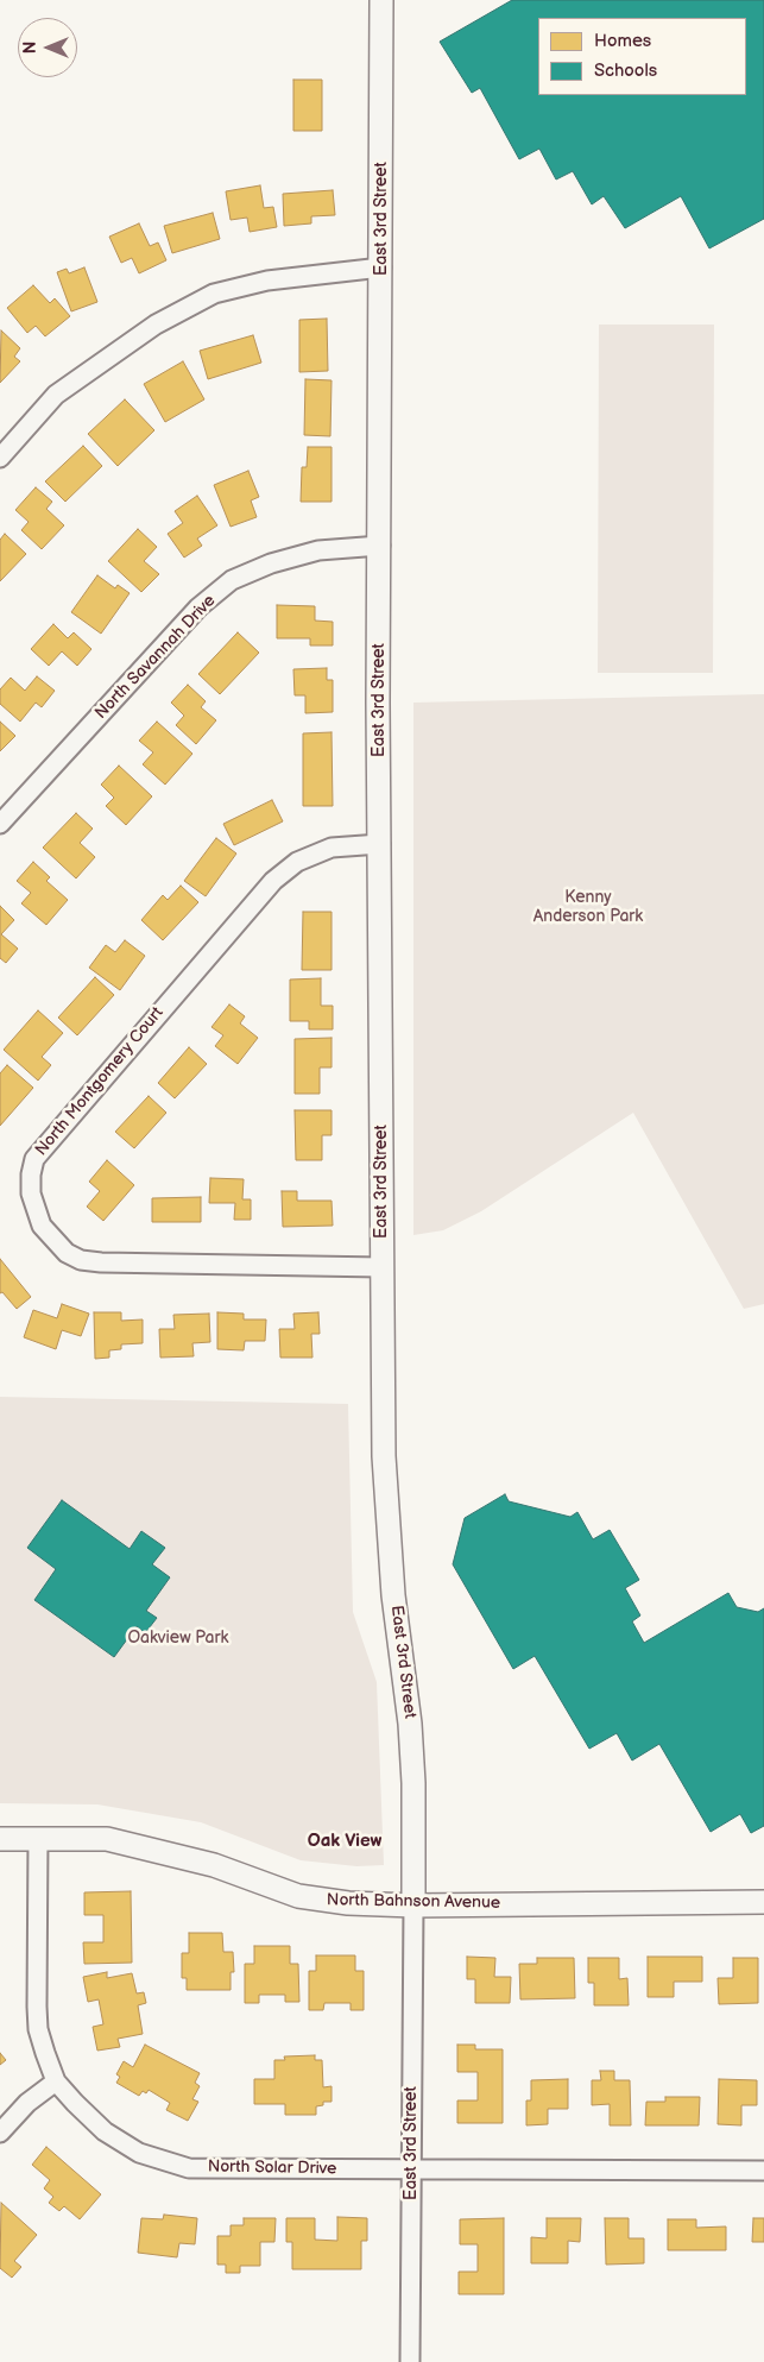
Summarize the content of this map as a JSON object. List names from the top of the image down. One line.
{"streets":{"street":["East 3rd Street","North Savannah Drive","North Montgomery Court","North Bahnson Avenue","North Solar Drive"]},"crossings":[["East 3rd Street","North Savannah Drive"],["East 3rd Street","North Montgomery Court"],["East 3rd Street","North Bahnson Avenue"],["East 3rd Street","North Solar Drive"],["North Bahnson Avenue","North Solar Drive"]],"districts":["Oak View"],"parks":["Kenny Anderson Park","Oakview Park"],"legend":["Homes","Schools"],"north":"left"}
